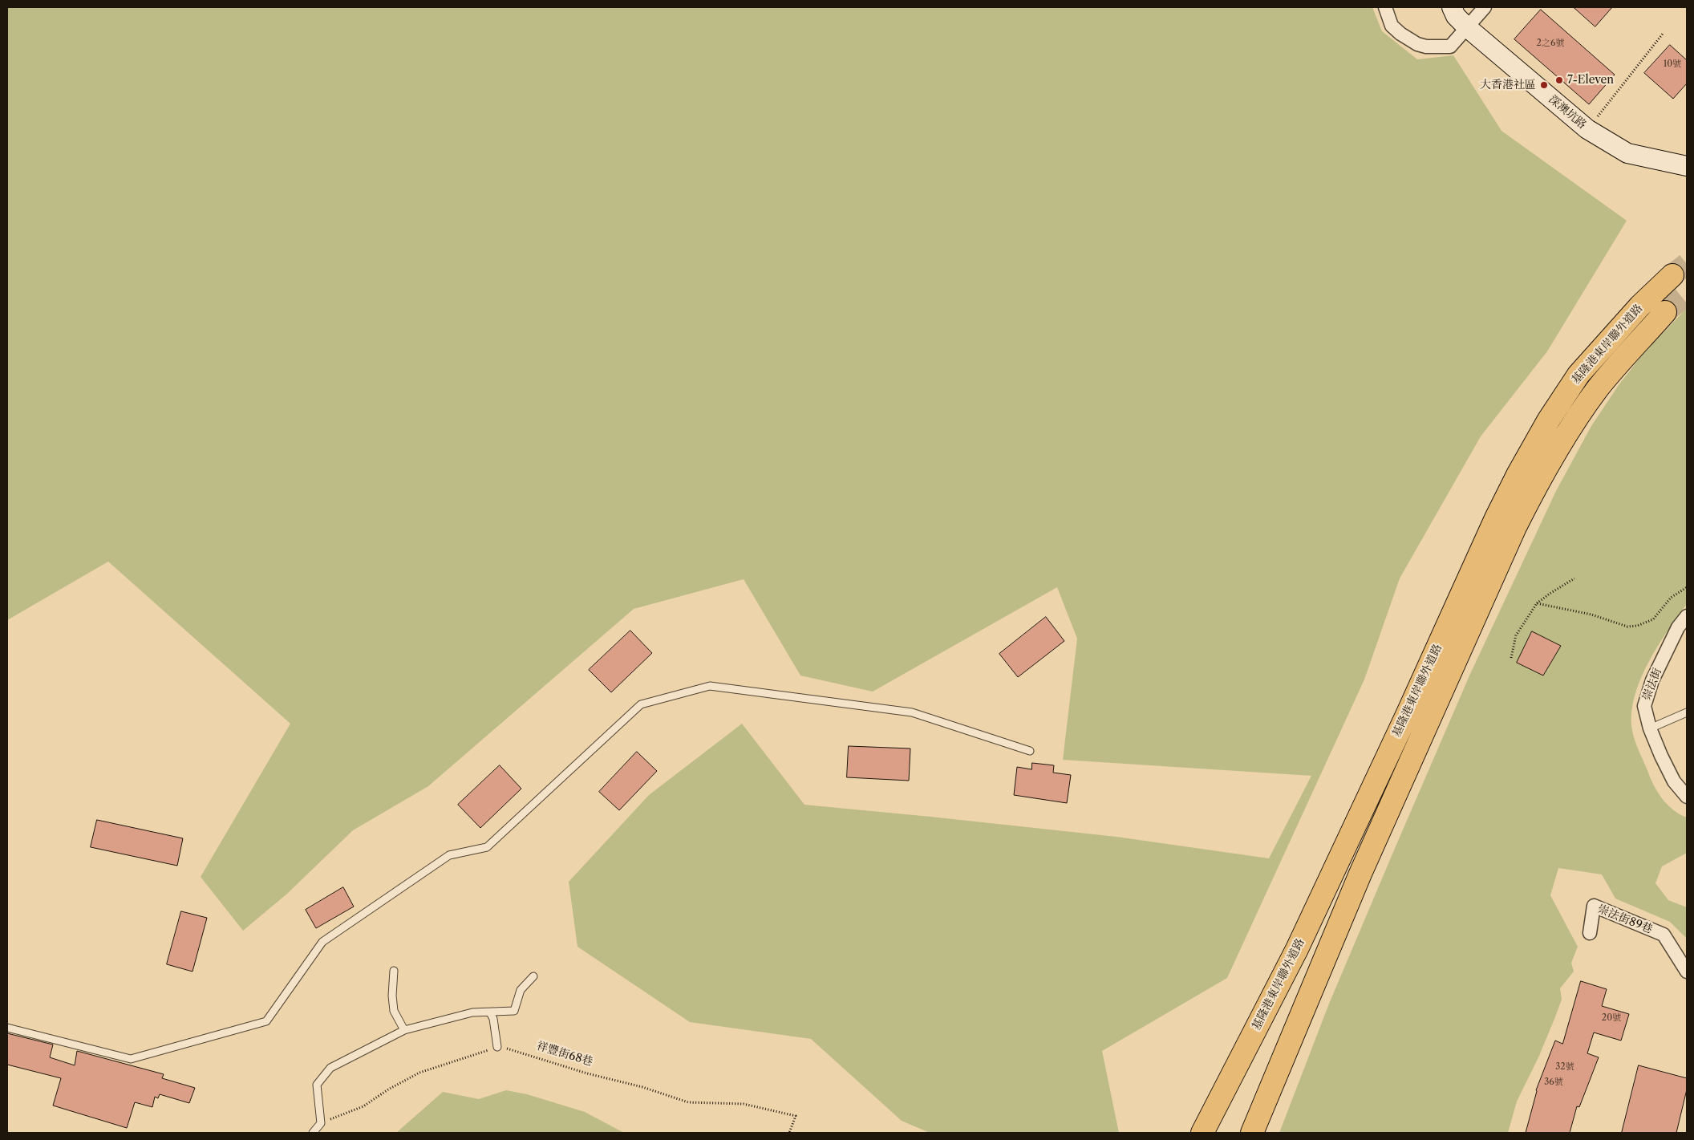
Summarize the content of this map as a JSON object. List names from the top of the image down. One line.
{"streets":{"highway":["基隆港東岸聯外道路"],"street":["深澳坑路","崇法街","崇法街89巷"],"path":["祥豐街68巷"]},"places":["7-Eleven","大香港社區"],"house_numbers":["2之6號","10號","20號","32號","36號"]}
